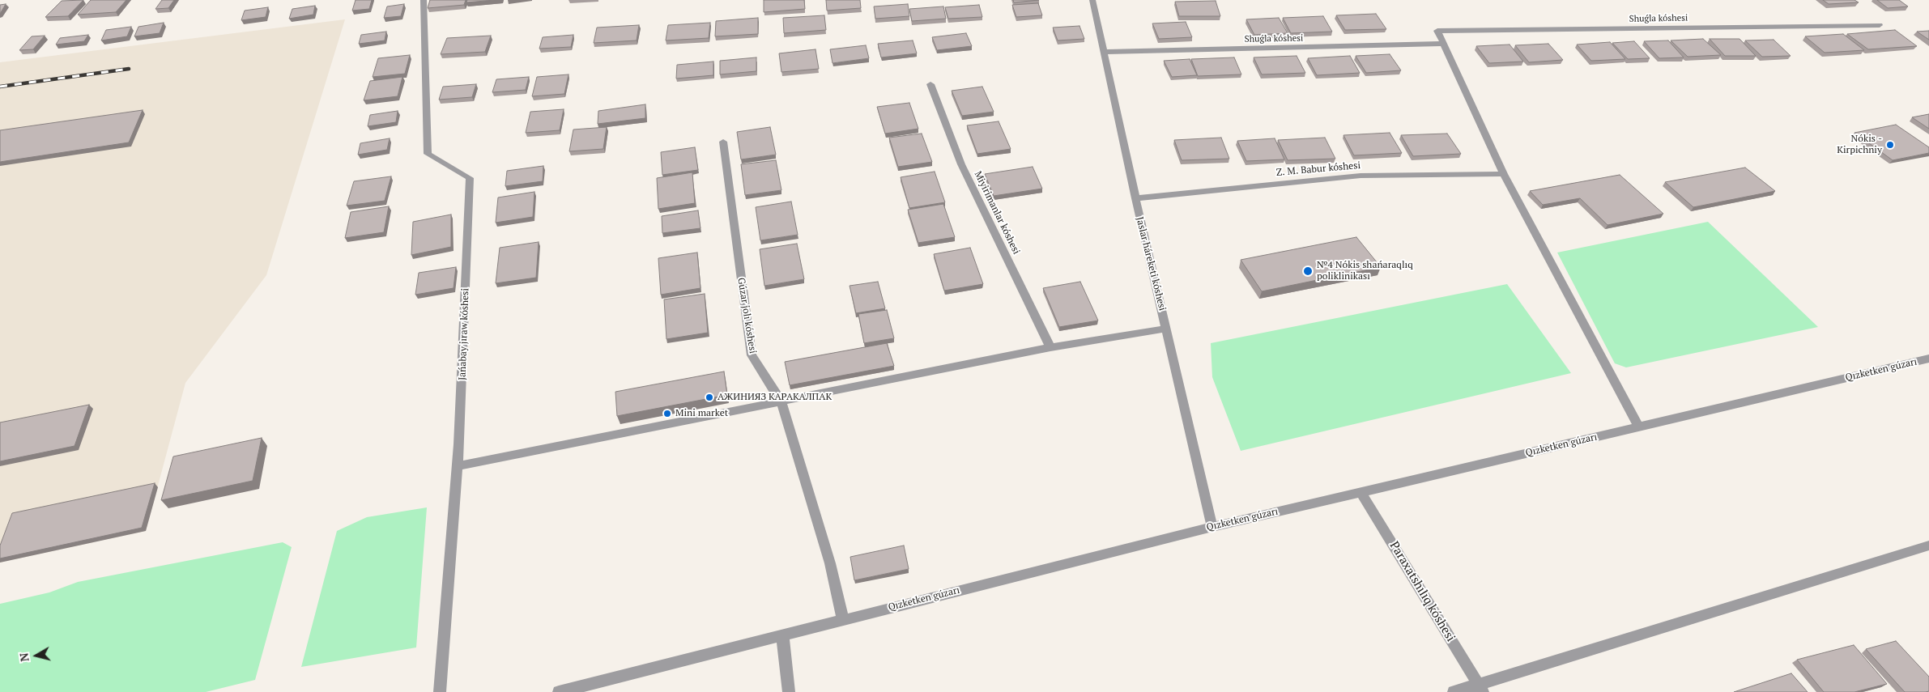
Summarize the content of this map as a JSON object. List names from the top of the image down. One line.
{"streets":{"street":["Shuǵla kóshesi","Z. M. Babur kóshesi","Miyirimanlar kóshesi","Jaslar háreketi kóshesi","Gúzar jolı kóshesi","Jańabay jıraw kóshesi","Qızketken gúzarı","Paraxatshılıq kóshesi"]},"crossings":[["Shuǵla kóshesi","Jaslar háreketi kóshesi"],["Z. M. Babur kóshesi","Jaslar háreketi kóshesi"],["Jaslar háreketi kóshesi","Qızketken gúzarı"],["Gúzar jolı kóshesi","Qızketken gúzarı"],["Qızketken gúzarı","Paraxatshılıq kóshesi"]],"places":["Nókis - Kirpichniy","№4 Nókis shańaraqlıq poliklinikası","АЖИНИЯЗ КАРАКАЛПАК","Mini market"],"north":"left"}
